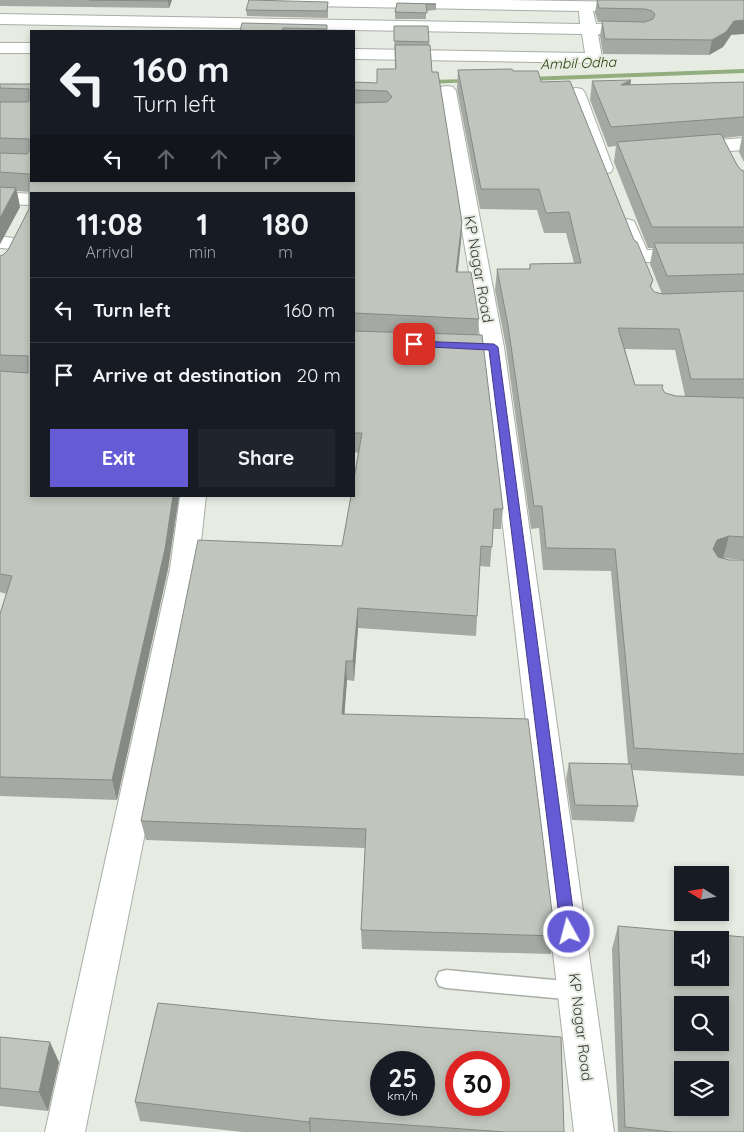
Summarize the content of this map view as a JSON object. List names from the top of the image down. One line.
{"streets":{"street":["KP Nagar Road"]},"water":["Ambil Odha"],"north":"left","page":{"turn":["160 m","Turn left"],"eta":["11:08","Arrival","1","min","180","m"],"list":[{"name":"Turn left","value":"160 m"},{"name":"Arrive at destination","value":"20 m"}],"buttons":["Exit","Share"],"speed":"25 km/h","limit":"30"}}
